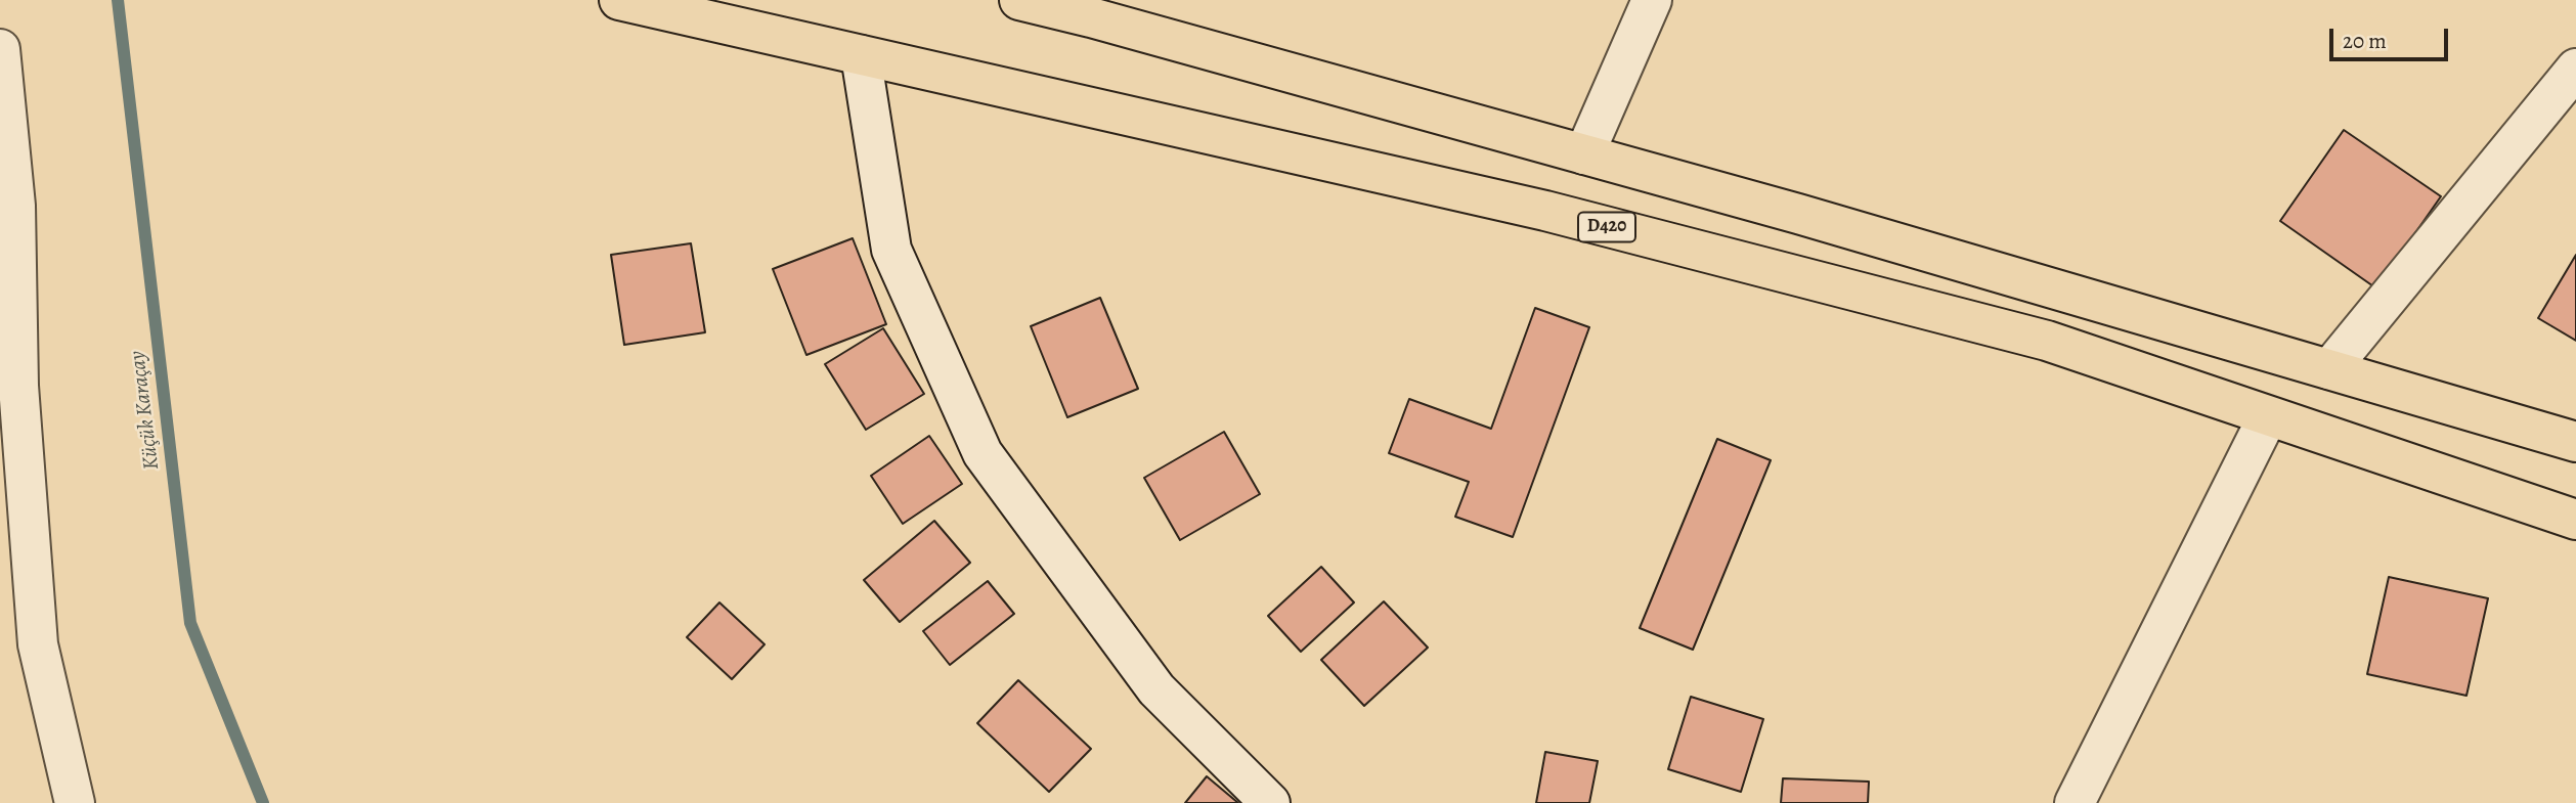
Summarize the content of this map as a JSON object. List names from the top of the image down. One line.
{"streets":{"highway":["D420"]},"water":["Küçük Karaçay"],"scale_bar":"20 m"}
